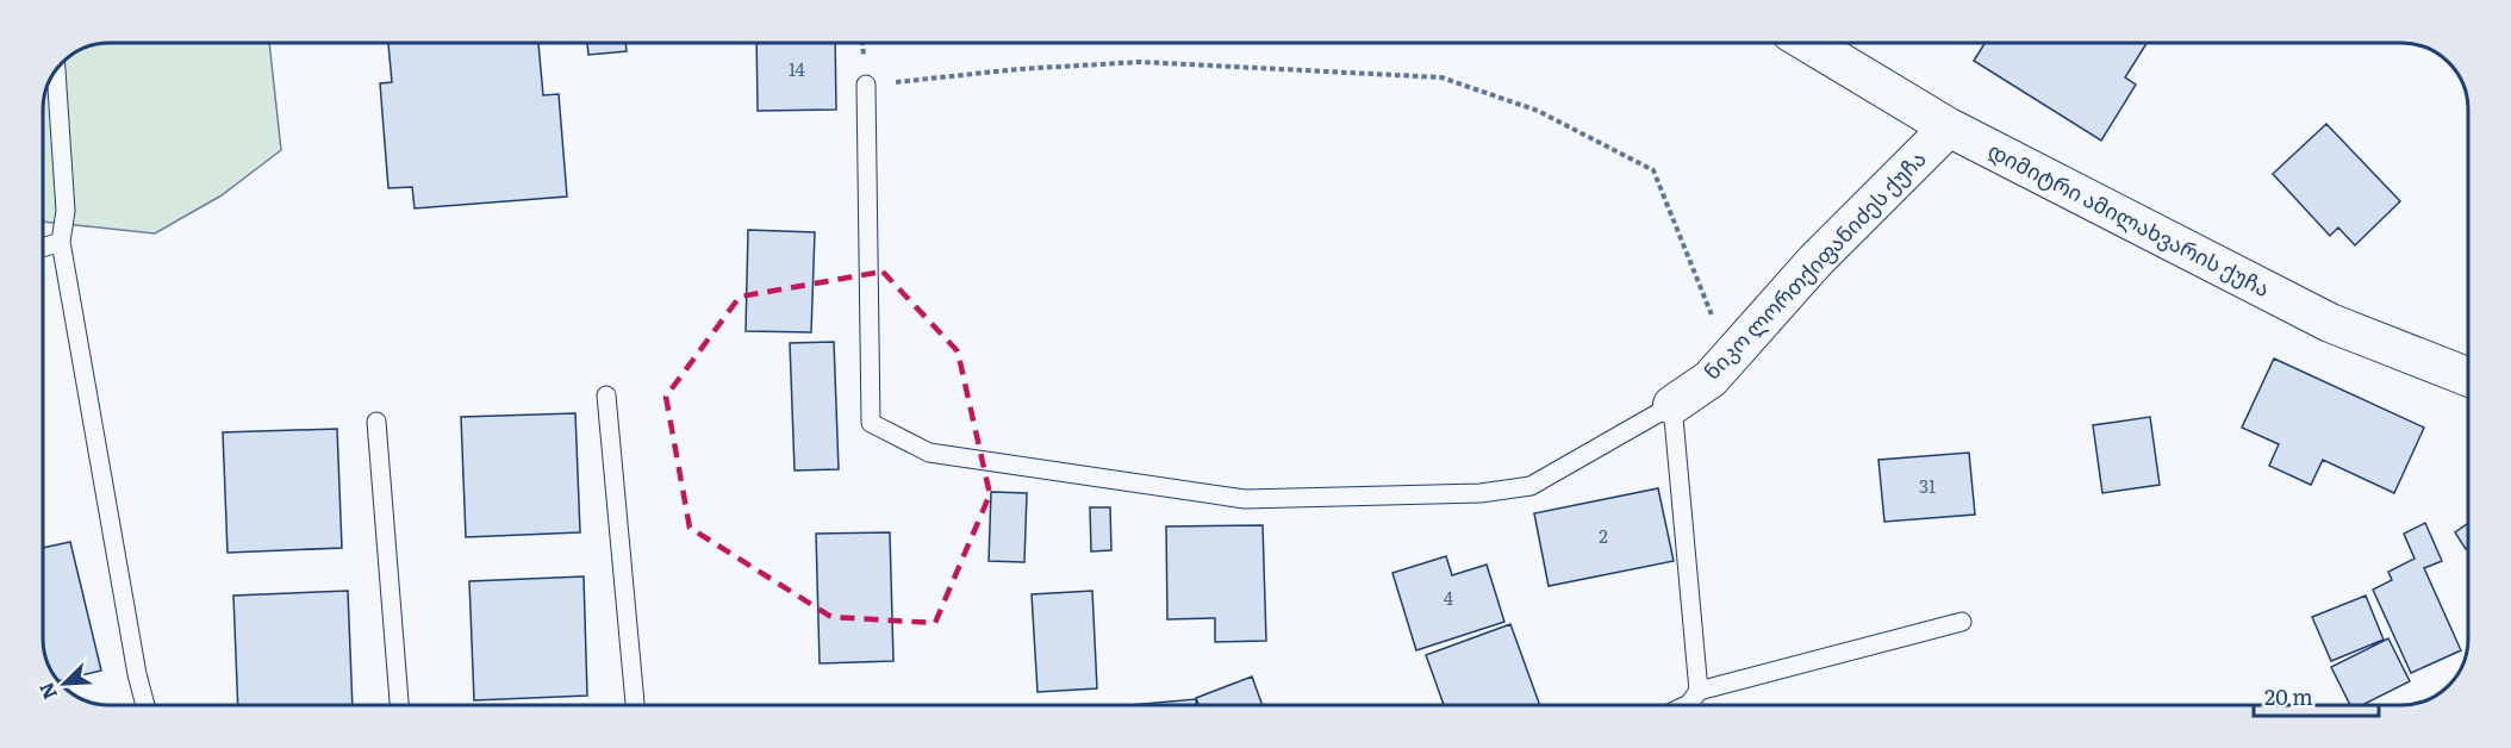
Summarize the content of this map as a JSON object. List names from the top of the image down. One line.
{"streets":{"street":["დიმიტრი ამილახვარის ქუჩა","ნიკო ლორთქიფანიძეს ქუჩა"]},"crossings":[["დიმიტრი ამილახვარის ქუჩა","ნიკო ლორთქიფანიძეს ქუჩა"]],"house_numbers":["14","31","2","4"],"scale_bar":"20 m","north":"bottom left"}
